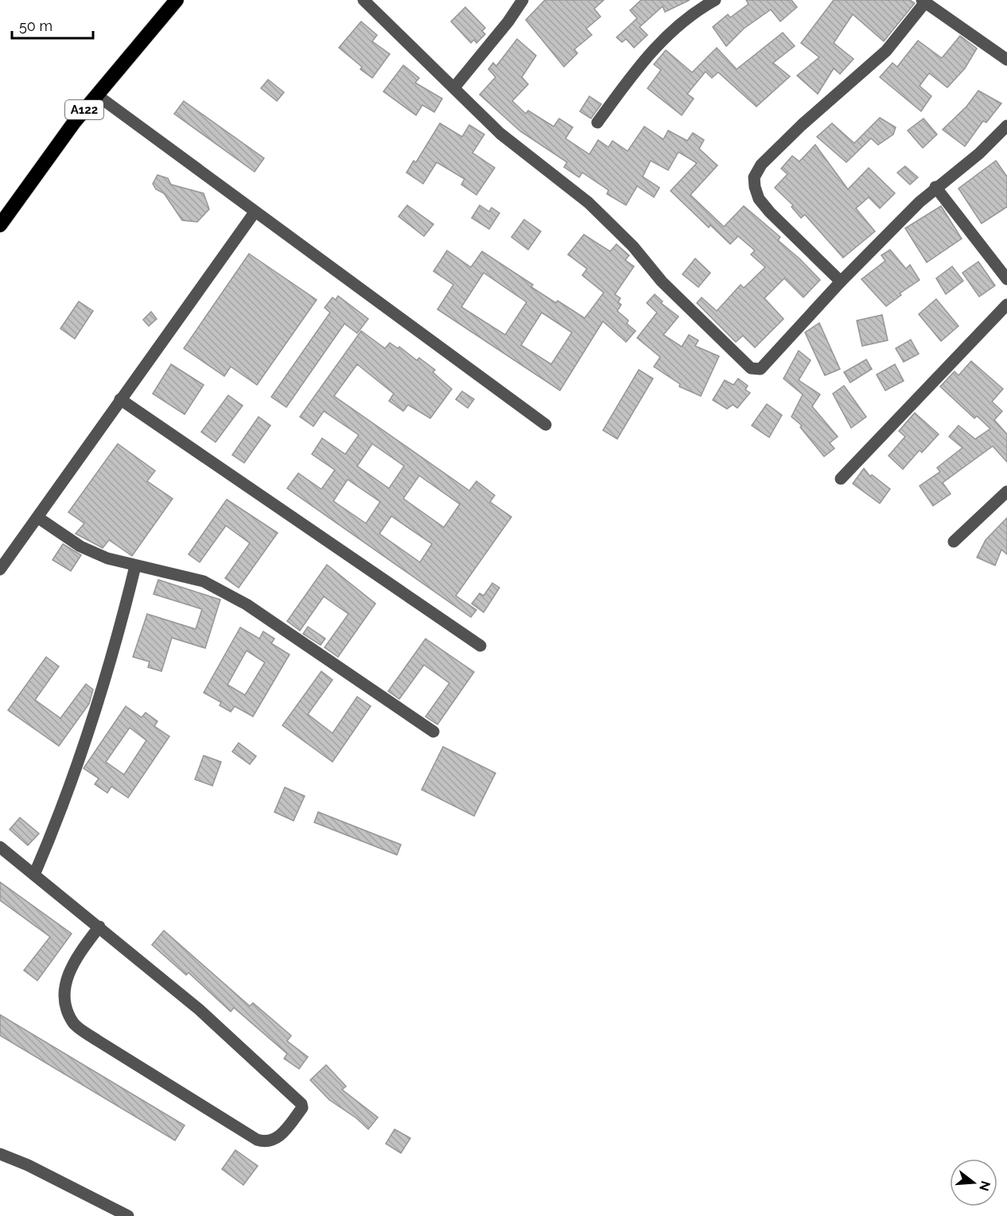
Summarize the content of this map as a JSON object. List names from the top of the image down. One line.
{"streets":{"highway":["A122"]},"scale_bar":"50 m","north":"right"}
